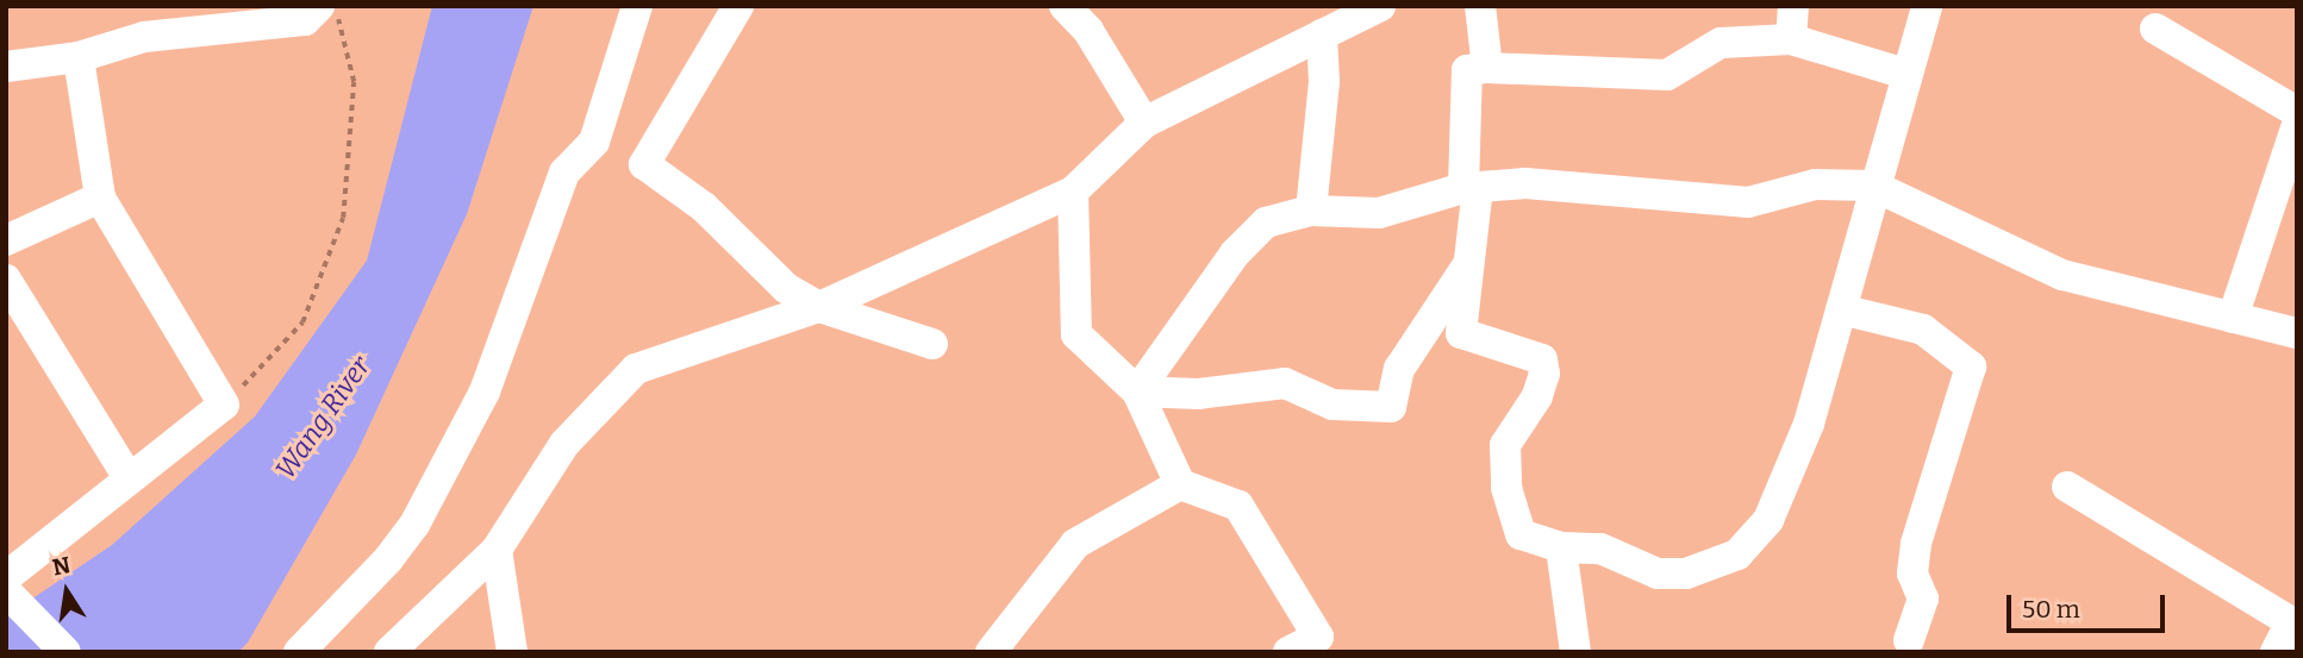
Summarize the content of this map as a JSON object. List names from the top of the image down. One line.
{"water":["Wang River"],"scale_bar":"50 m","north":"top"}
